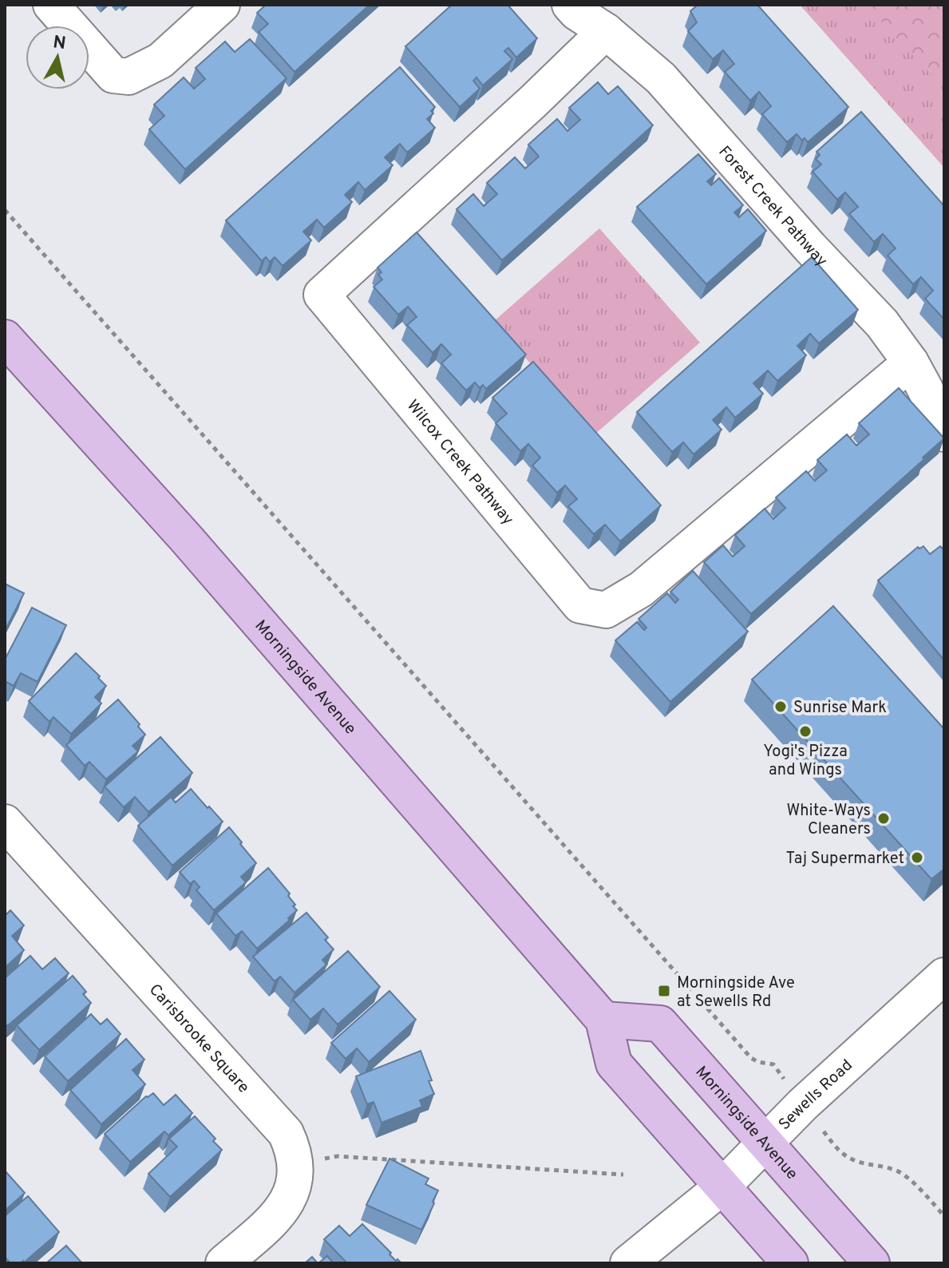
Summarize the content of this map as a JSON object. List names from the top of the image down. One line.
{"streets":{"main road":["Morningside Avenue"],"street":["Forest Creek Pathway","Wilcox Creek Pathway","Carisbrooke Square","Sewells Road"]},"crossings":[["Forest Creek Pathway","Wilcox Creek Pathway"],["Morningside Avenue","Sewells Road"]],"places":{"other":["Sunrise Mark","Yogi's Pizza and Wings","White-Ways Cleaners","Taj Supermarket"],"transit":["Morningside Ave at Sewells Rd"]},"north":"top"}
